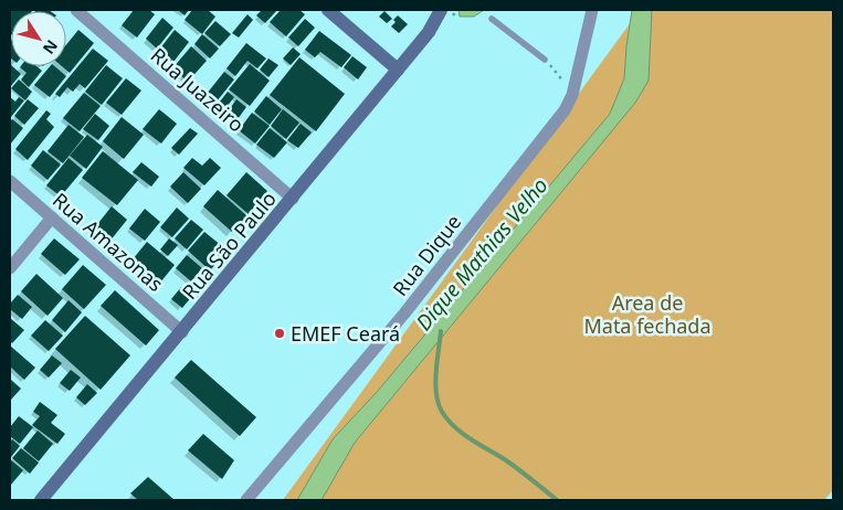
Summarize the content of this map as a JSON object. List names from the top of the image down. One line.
{"streets":{"street":["Rua Juazeiro","Rua Amazonas","Rua São Paulo","Rua Dique"]},"crossings":[["Rua Juazeiro","Rua São Paulo"],["Rua Amazonas","Rua São Paulo"]],"water":["Dique Mathias Velho"],"parks":["Area de Mata fechada"],"places":["EMEF Ceará"],"north":"bottom right"}
